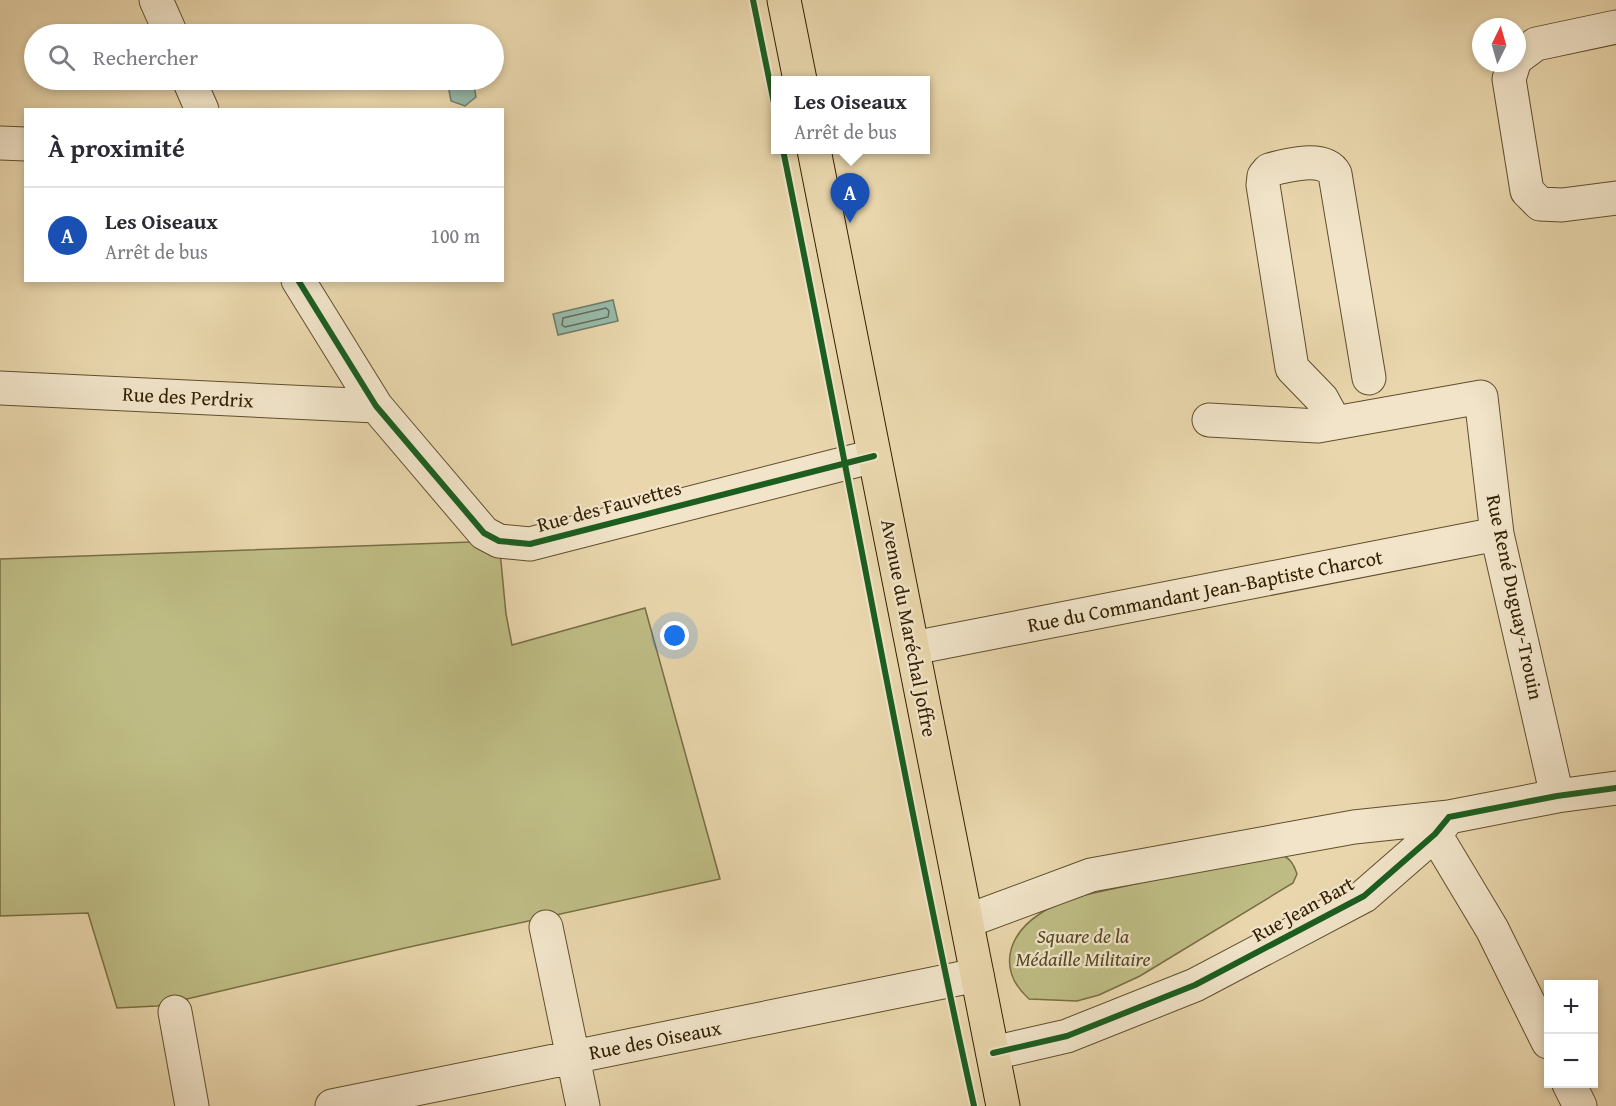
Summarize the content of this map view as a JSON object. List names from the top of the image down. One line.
{"streets":{"main road":["Avenue du Maréchal Joffre"],"street":["Rue des Perdrix","Rue des Fauvettes","Rue du Commandant Jean-Baptiste Charcot","Rue René Duguay-Trouin","Rue Jean Bart","Rue des Oiseaux"]},"crossings":[["Rue des Perdrix","Rue des Fauvettes"],["Rue des Fauvettes","Avenue du Maréchal Joffre"],["Rue du Commandant Jean-Baptiste Charcot","Rue René Duguay-Trouin"],["Rue du Commandant Jean-Baptiste Charcot","Avenue du Maréchal Joffre"],["Avenue du Maréchal Joffre","Rue Jean Bart"],["Avenue du Maréchal Joffre","Rue des Oiseaux"]],"parks":["Square de la Médaille Militaire"],"north":"top","page":{"search":"Rechercher","popup":["Les Oiseaux","Arrêt de bus"],"heading":"À proximité","pins":"A","list":[{"mark":"A","name":"Les Oiseaux","note":"Arrêt de bus","value":"100 m"}],"map_buttons":["+","−"]}}
